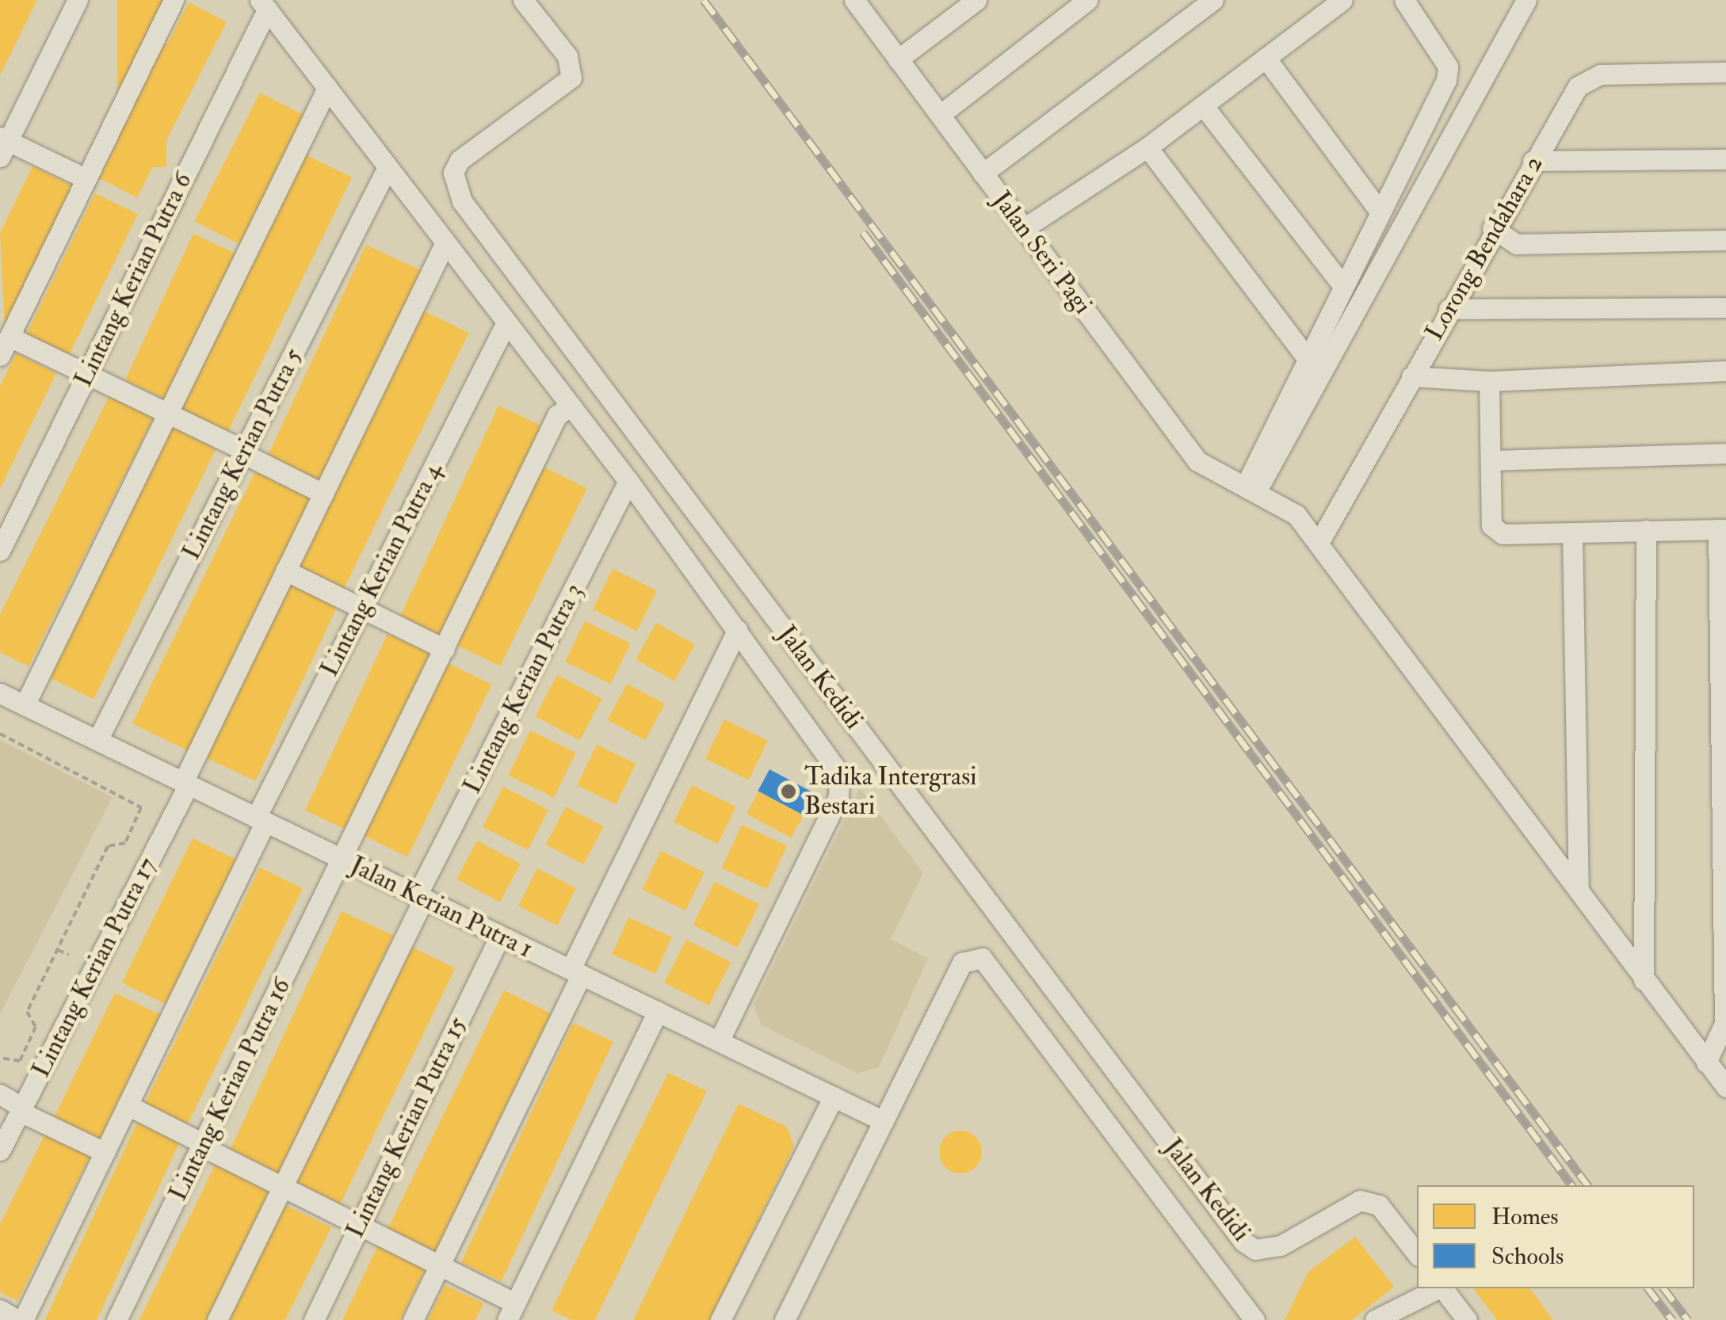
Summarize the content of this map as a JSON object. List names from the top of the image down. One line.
{"streets":{"street":["Lorong Bendahara 2","Jalan Seri Pagi","Lintang Kerian Putra 6","Lintang Kerian Putra 5","Lintang Kerian Putra 4","Jalan Kedidi","Lintang Kerian Putra 3","Jalan Kerian Putra 1","Lintang Kerian Putra 17","Lintang Kerian Putra 16","Lintang Kerian Putra 15"]},"crossings":[["Lorong Bendahara 2","Jalan Seri Pagi"],["Lintang Kerian Putra 5","Jalan Kerian Putra 1"],["Lintang Kerian Putra 4","Jalan Kerian Putra 1"],["Lintang Kerian Putra 3","Jalan Kerian Putra 1"],["Jalan Kerian Putra 1","Lintang Kerian Putra 17"],["Jalan Kerian Putra 1","Lintang Kerian Putra 16"],["Jalan Kerian Putra 1","Lintang Kerian Putra 15"]],"places":["Tadika Intergrasi Bestari"],"legend":["Homes","Schools"]}
